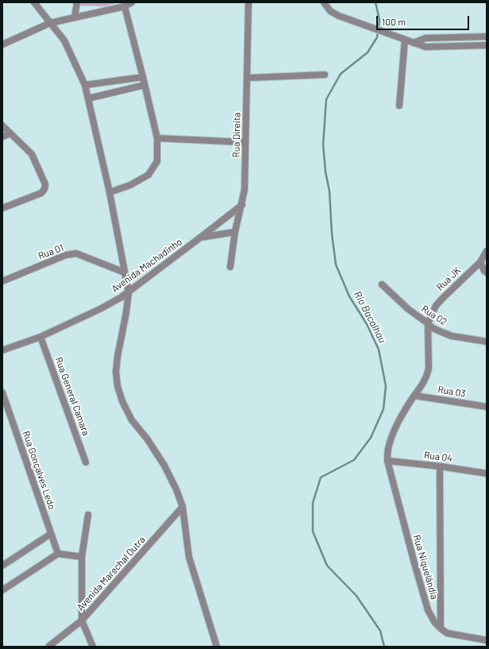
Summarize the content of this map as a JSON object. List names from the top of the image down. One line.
{"streets":{"street":["Rua Direita","Rua 01","Avenida Machadinho","Rua JK","Rua 02","Rua 03","Rua General Camara","Rua 04","Rua Gonçalves Ledo","Rua Niquelândia","Avenida Marechal Dutra"]},"crossings":[["Rua Direita","Avenida Machadinho"],["Avenida Machadinho","Rua General Camara"],["Rua JK","Rua 02"],["Rua JK","Rua Niquelândia"],["Rua 02","Rua Niquelândia"],["Rua 03","Rua Niquelândia"],["Rua 04","Rua Niquelândia"]],"water":["Rio Bacalhau"],"scale_bar":"100 m"}
